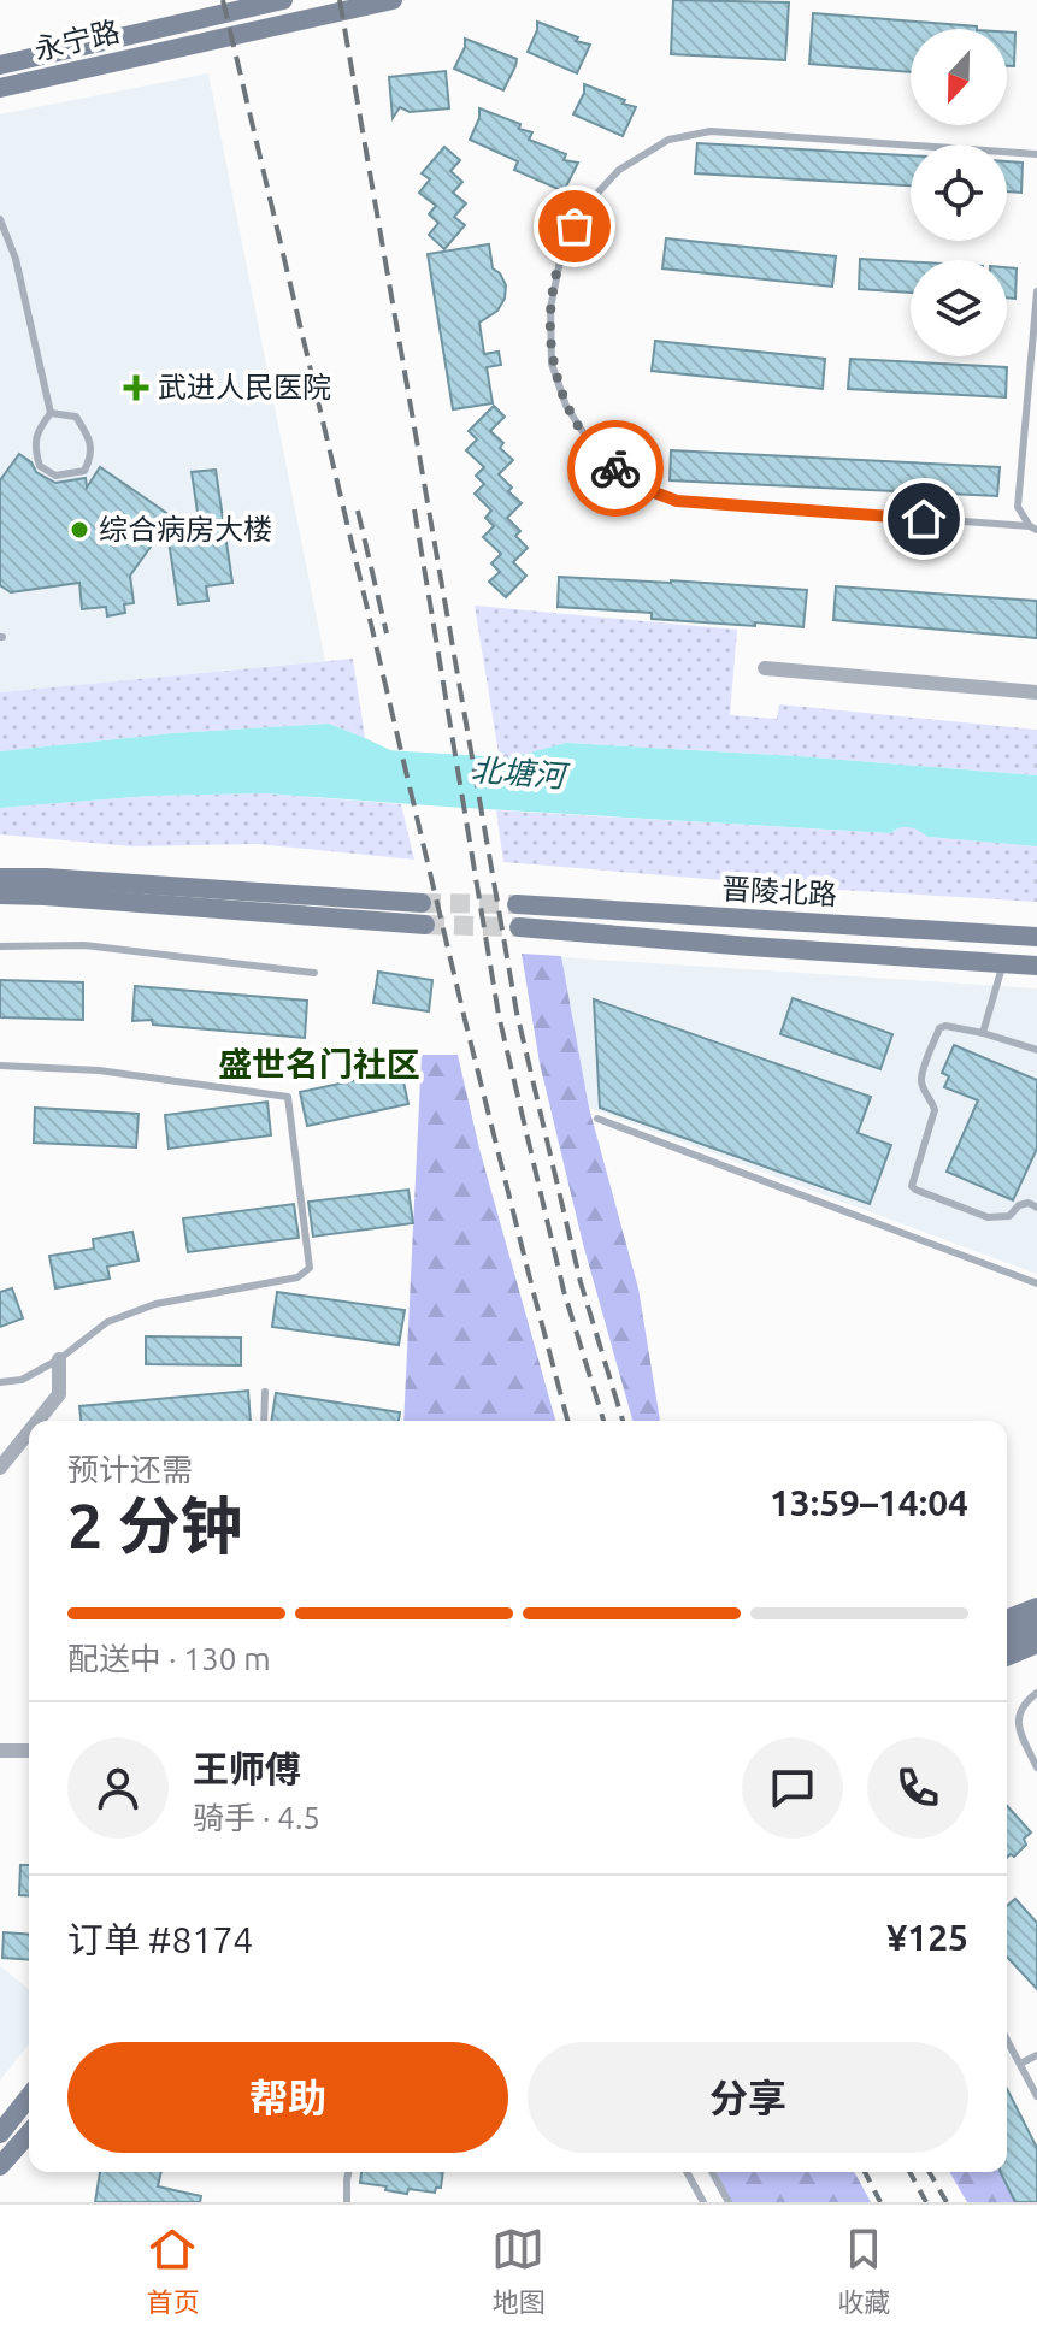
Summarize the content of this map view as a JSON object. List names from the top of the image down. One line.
{"streets":{"main road":["永宁路","晋陵北路"]},"districts":["盛世名门社区"],"water":["北塘河"],"places":{"health":["武进人民医院"],"other":["综合病房大楼"]},"north":"bottom","page":{"heading":["2 分钟","预计还需","13:59–14:04"],"panel":["王师傅","骑手 · 4.5","订单 #8174","¥125"],"bar":"配送中 · 130 m","buttons":["帮助","分享"],"tabs":["首页","地图","收藏"]}}
